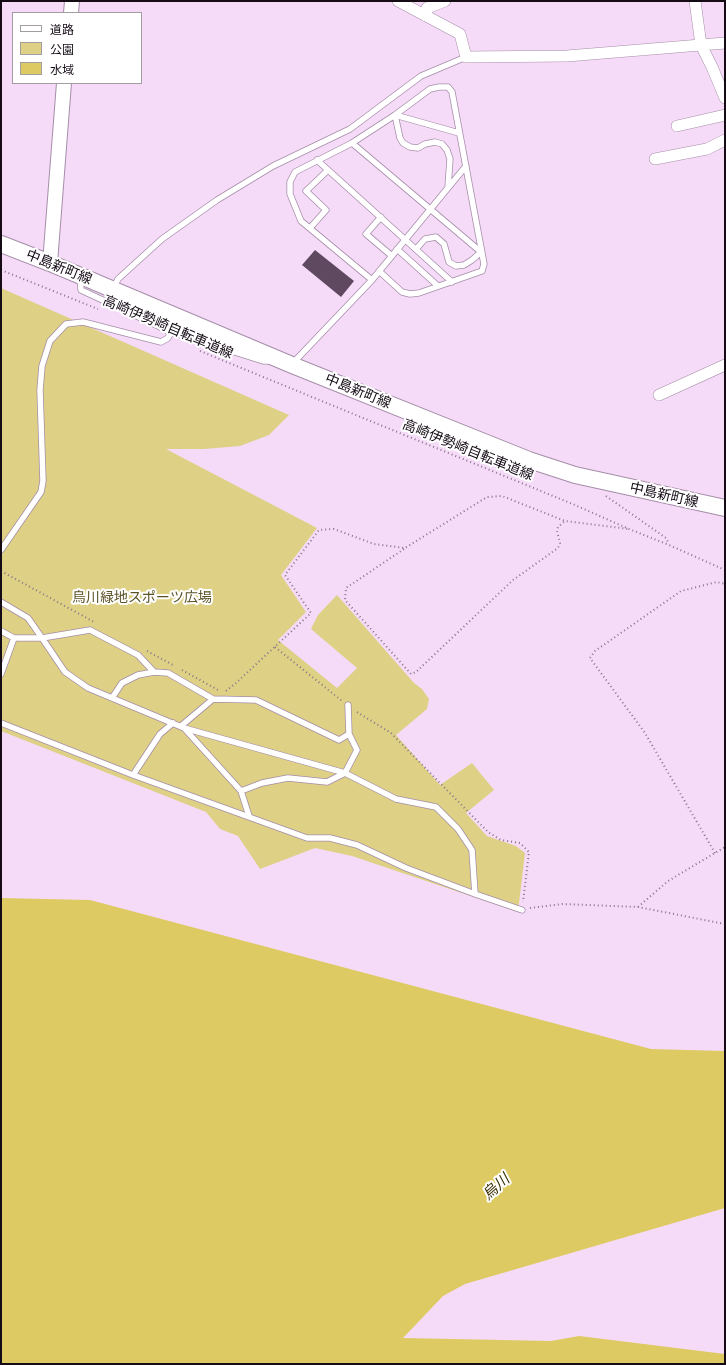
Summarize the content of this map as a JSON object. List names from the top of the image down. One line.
{"streets":{"main road":["中島新町線"],"path":["高崎伊勢崎自転車道線"]},"water":["烏川"],"parks":["烏川緑地スポーツ広場"],"legend":["道路","公園","水域"]}
